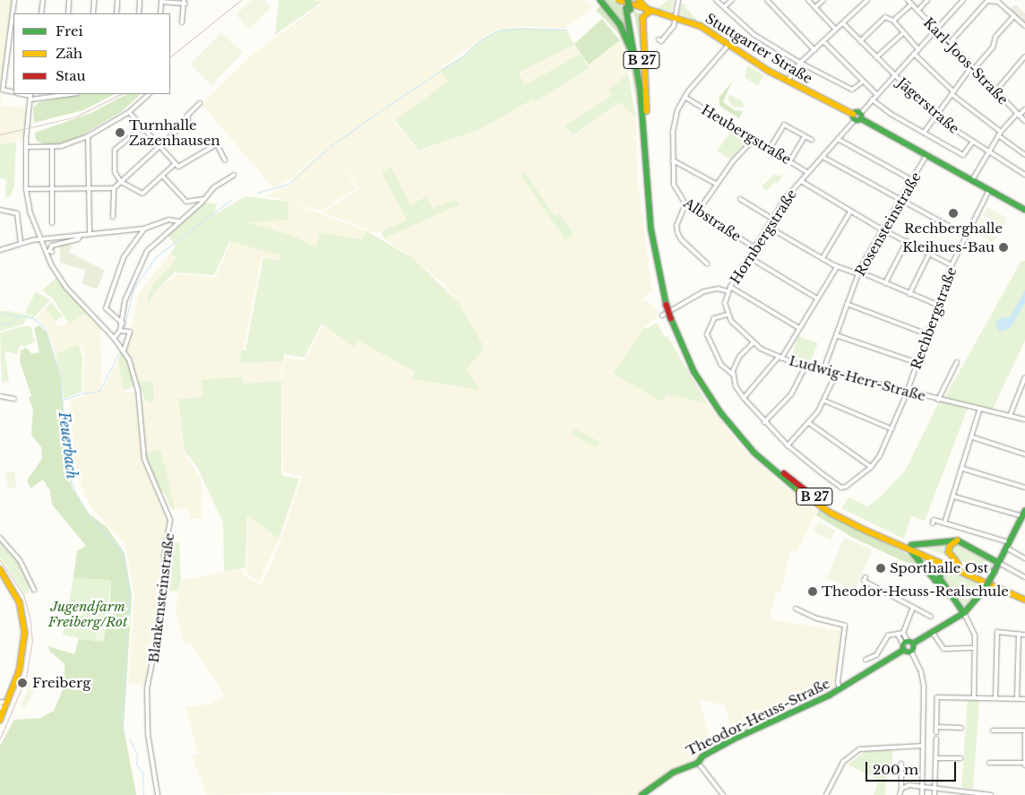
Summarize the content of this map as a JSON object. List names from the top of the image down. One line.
{"streets":{"main road":["Stuttgarter Straße","B 27","Theodor-Heuss-Straße"],"street":["Karl-Joos-Straße","Jägerstraße","Heubergstraße","Albstraße","Rosensteinstraße","Hornbergstraße","Rechbergstraße","Ludwig-Herr-Straße","Blankensteinstraße"]},"crossings":[["Stuttgarter Straße","B 27"],["Stuttgarter Straße","Albstraße"],["Heubergstraße","Albstraße"],["Heubergstraße","Hornbergstraße"],["Albstraße","Hornbergstraße"],["Rosensteinstraße","Ludwig-Herr-Straße"],["Rechbergstraße","Ludwig-Herr-Straße"]],"water":["Feuerbach"],"parks":["Jugendfarm Freiberg/Rot"],"places":["Turnhalle Zazenhausen","Rechberghalle","Kleihues-Bau","Sporthalle Ost","Theodor-Heuss-Realschule","Freiberg"],"legend":["Frei","Zäh","Stau"],"scale_bar":"200 m"}
